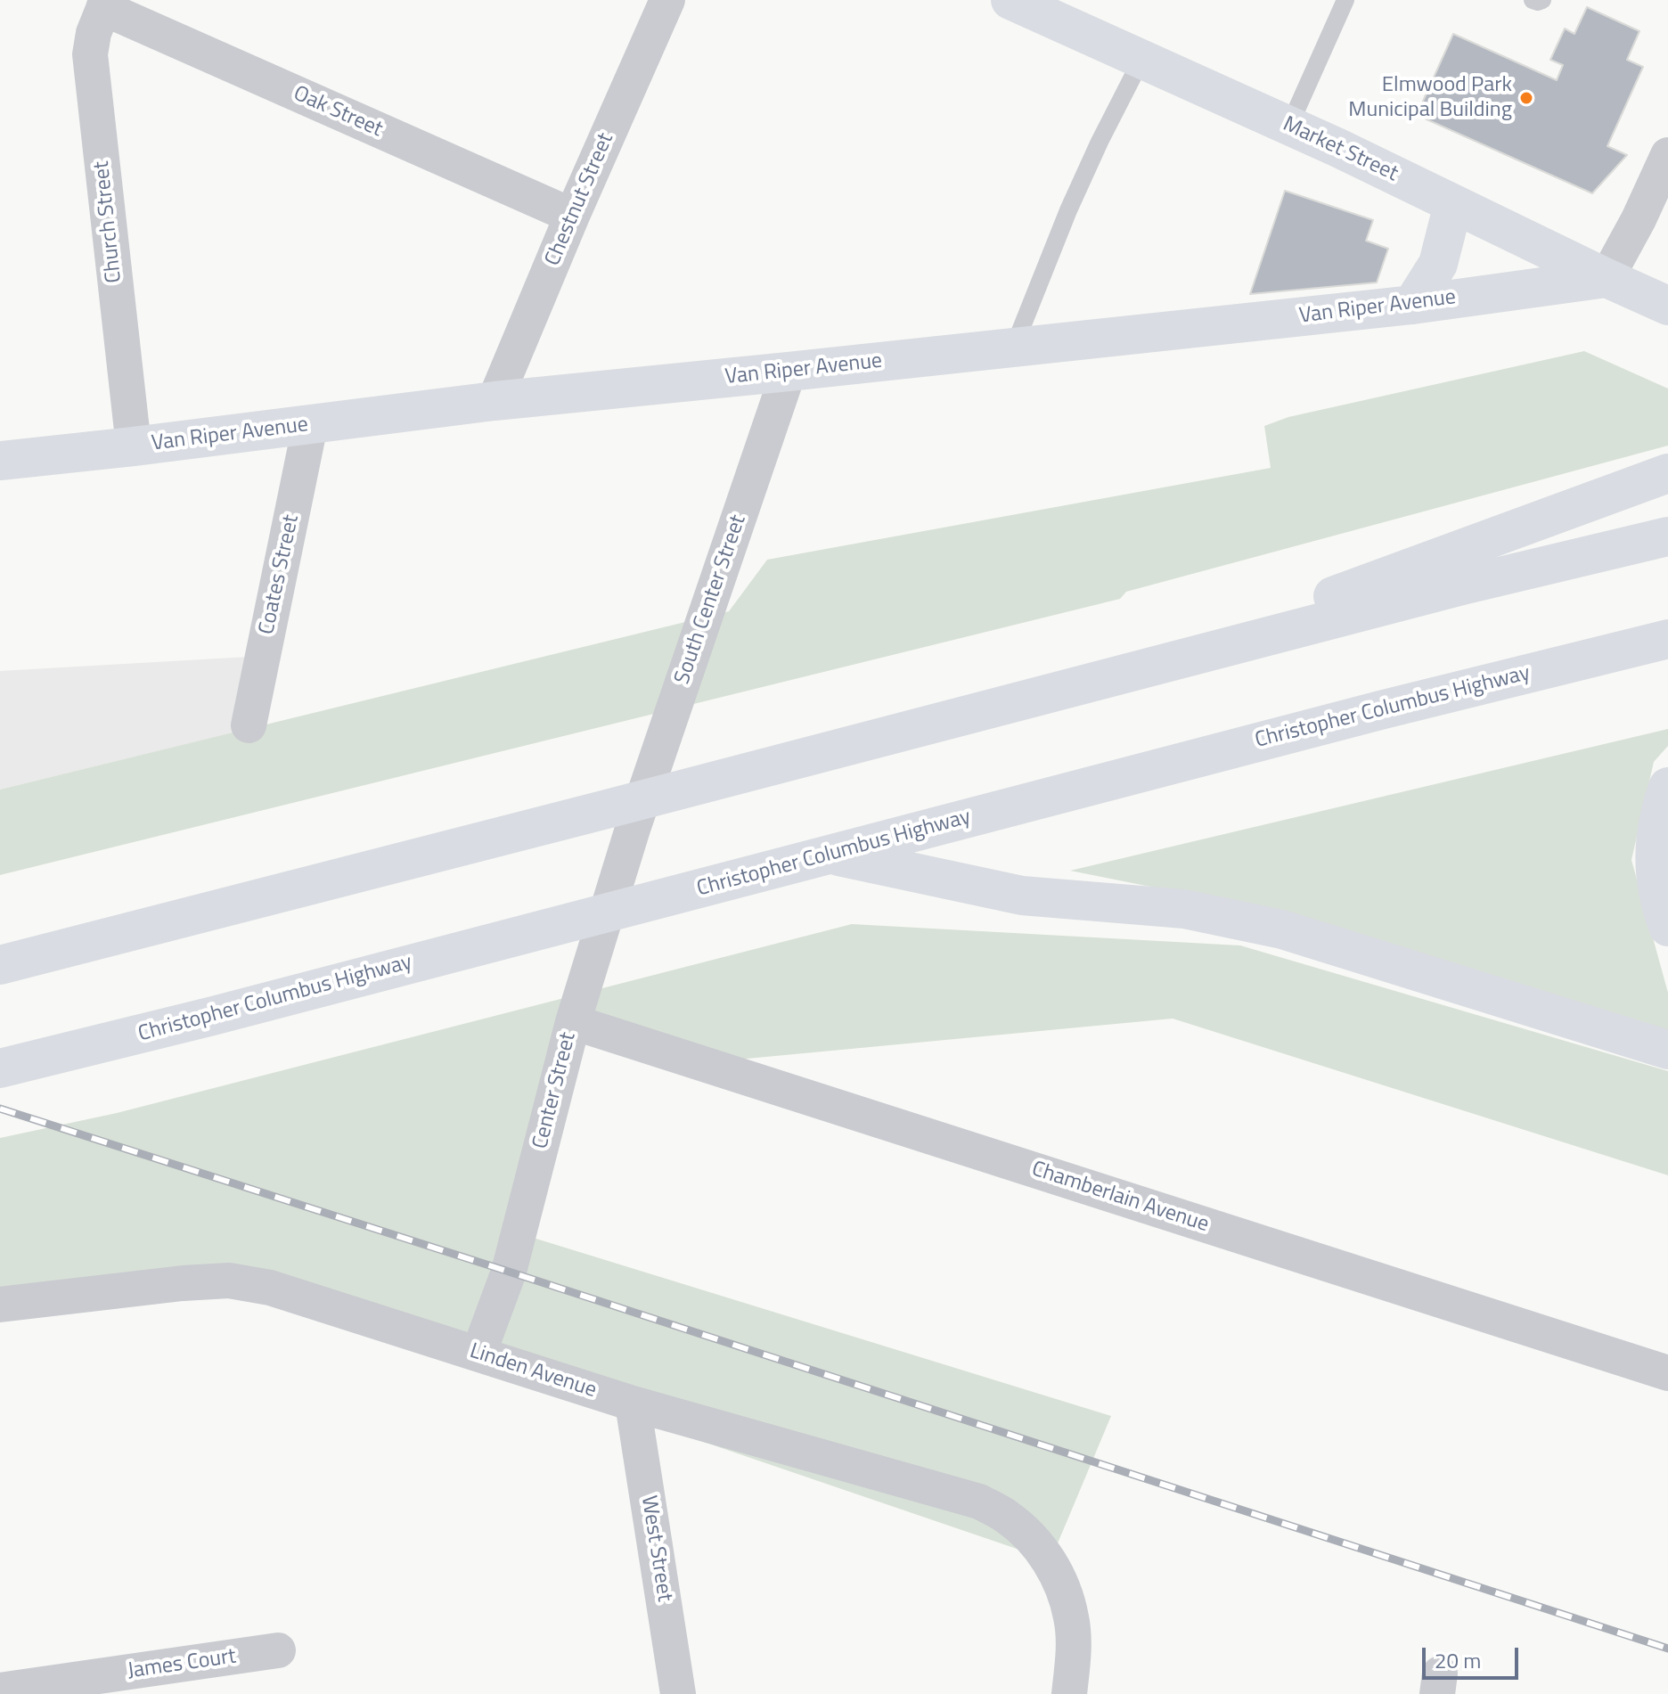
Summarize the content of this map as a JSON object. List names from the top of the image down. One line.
{"streets":{"main road":["Market Street","Van Riper Avenue","Christopher Columbus Highway"],"street":["Oak Street","Chestnut Street","Church Street","Coates Street","South Center Street","Center Street","Chamberlain Avenue","Linden Avenue","West Street","James Court"]},"crossings":[["Oak Street","Chestnut Street"],["Oak Street","Church Street"],["Market Street","Van Riper Avenue"],["Chestnut Street","Van Riper Avenue"],["Church Street","Van Riper Avenue"],["Van Riper Avenue","Coates Street"],["Van Riper Avenue","South Center Street"],["South Center Street","Center Street"],["Center Street","Chamberlain Avenue"],["Center Street","Linden Avenue"],["Linden Avenue","West Street"]],"places":["Elmwood Park Municipal Building"],"scale_bar":"20 m"}
